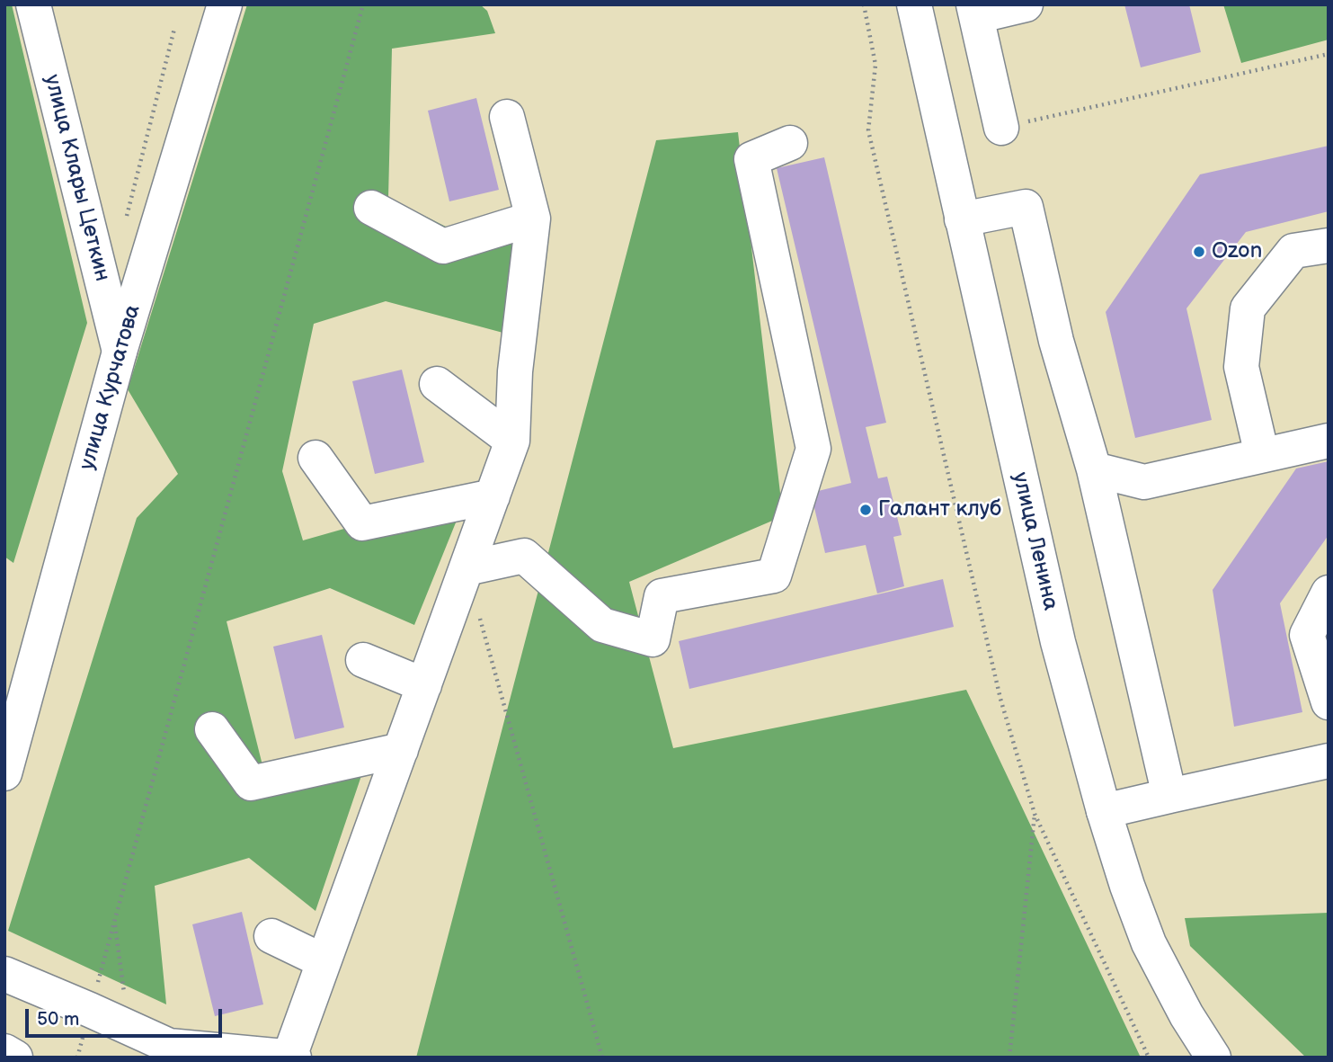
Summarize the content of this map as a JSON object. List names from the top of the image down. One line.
{"streets":{"main road":["улица Клары Цеткин","улица Курчатова","улица Ленина"]},"crossings":[["улица Клары Цеткин","улица Курчатова"]],"places":["Ozon","Галант клуб"],"scale_bar":"50 m"}
